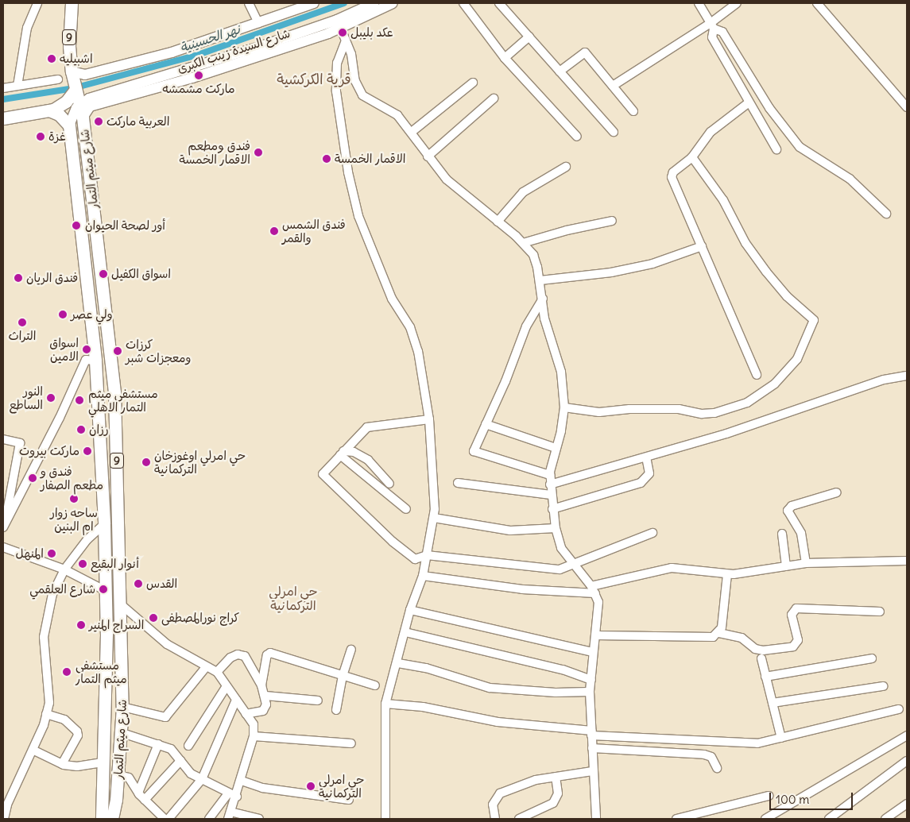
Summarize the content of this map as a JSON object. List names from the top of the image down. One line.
{"streets":{"highway":["9","شارع ميثم التمار"],"main road":["شارع السيدة زينب الكبرى"]},"crossings":[["9","شارع ميثم التمار"],["شارع السيدة زينب الكبرى","شارع ميثم التمار"]],"districts":["قرية الكركشية","حي امرلي التركمانية"],"water":["نهر الحسينية"],"places":["عكد بليبل","اشبيليه","ماركت مشمشه","العربية ماركت","غزة","فندق ومطعم الاقمار الخمسة","الاقمار الخمسة","أور لصحة الحيوان","فندق الشمس والقمر","اسواق الكفيل","فندق الريان","ولي عصر","التراث","اسواق الامين","كرزات ومعجزات شبر","النور الساطع","مستشفى ميثم التمار الاهلي","رزان","ماركت بيروت","حي امرلي اوغوزخان التركمانية","فندق و مطعم الصفار","ساحه زوار ام البنين","المنهل","أنوار البقيع","القدس","شارع العلقمي","كراج نورالمصطفى","السراج المنير","مستشفى ميثم التمار","حي امرلي التركمانية"],"scale_bar":"100 m"}
